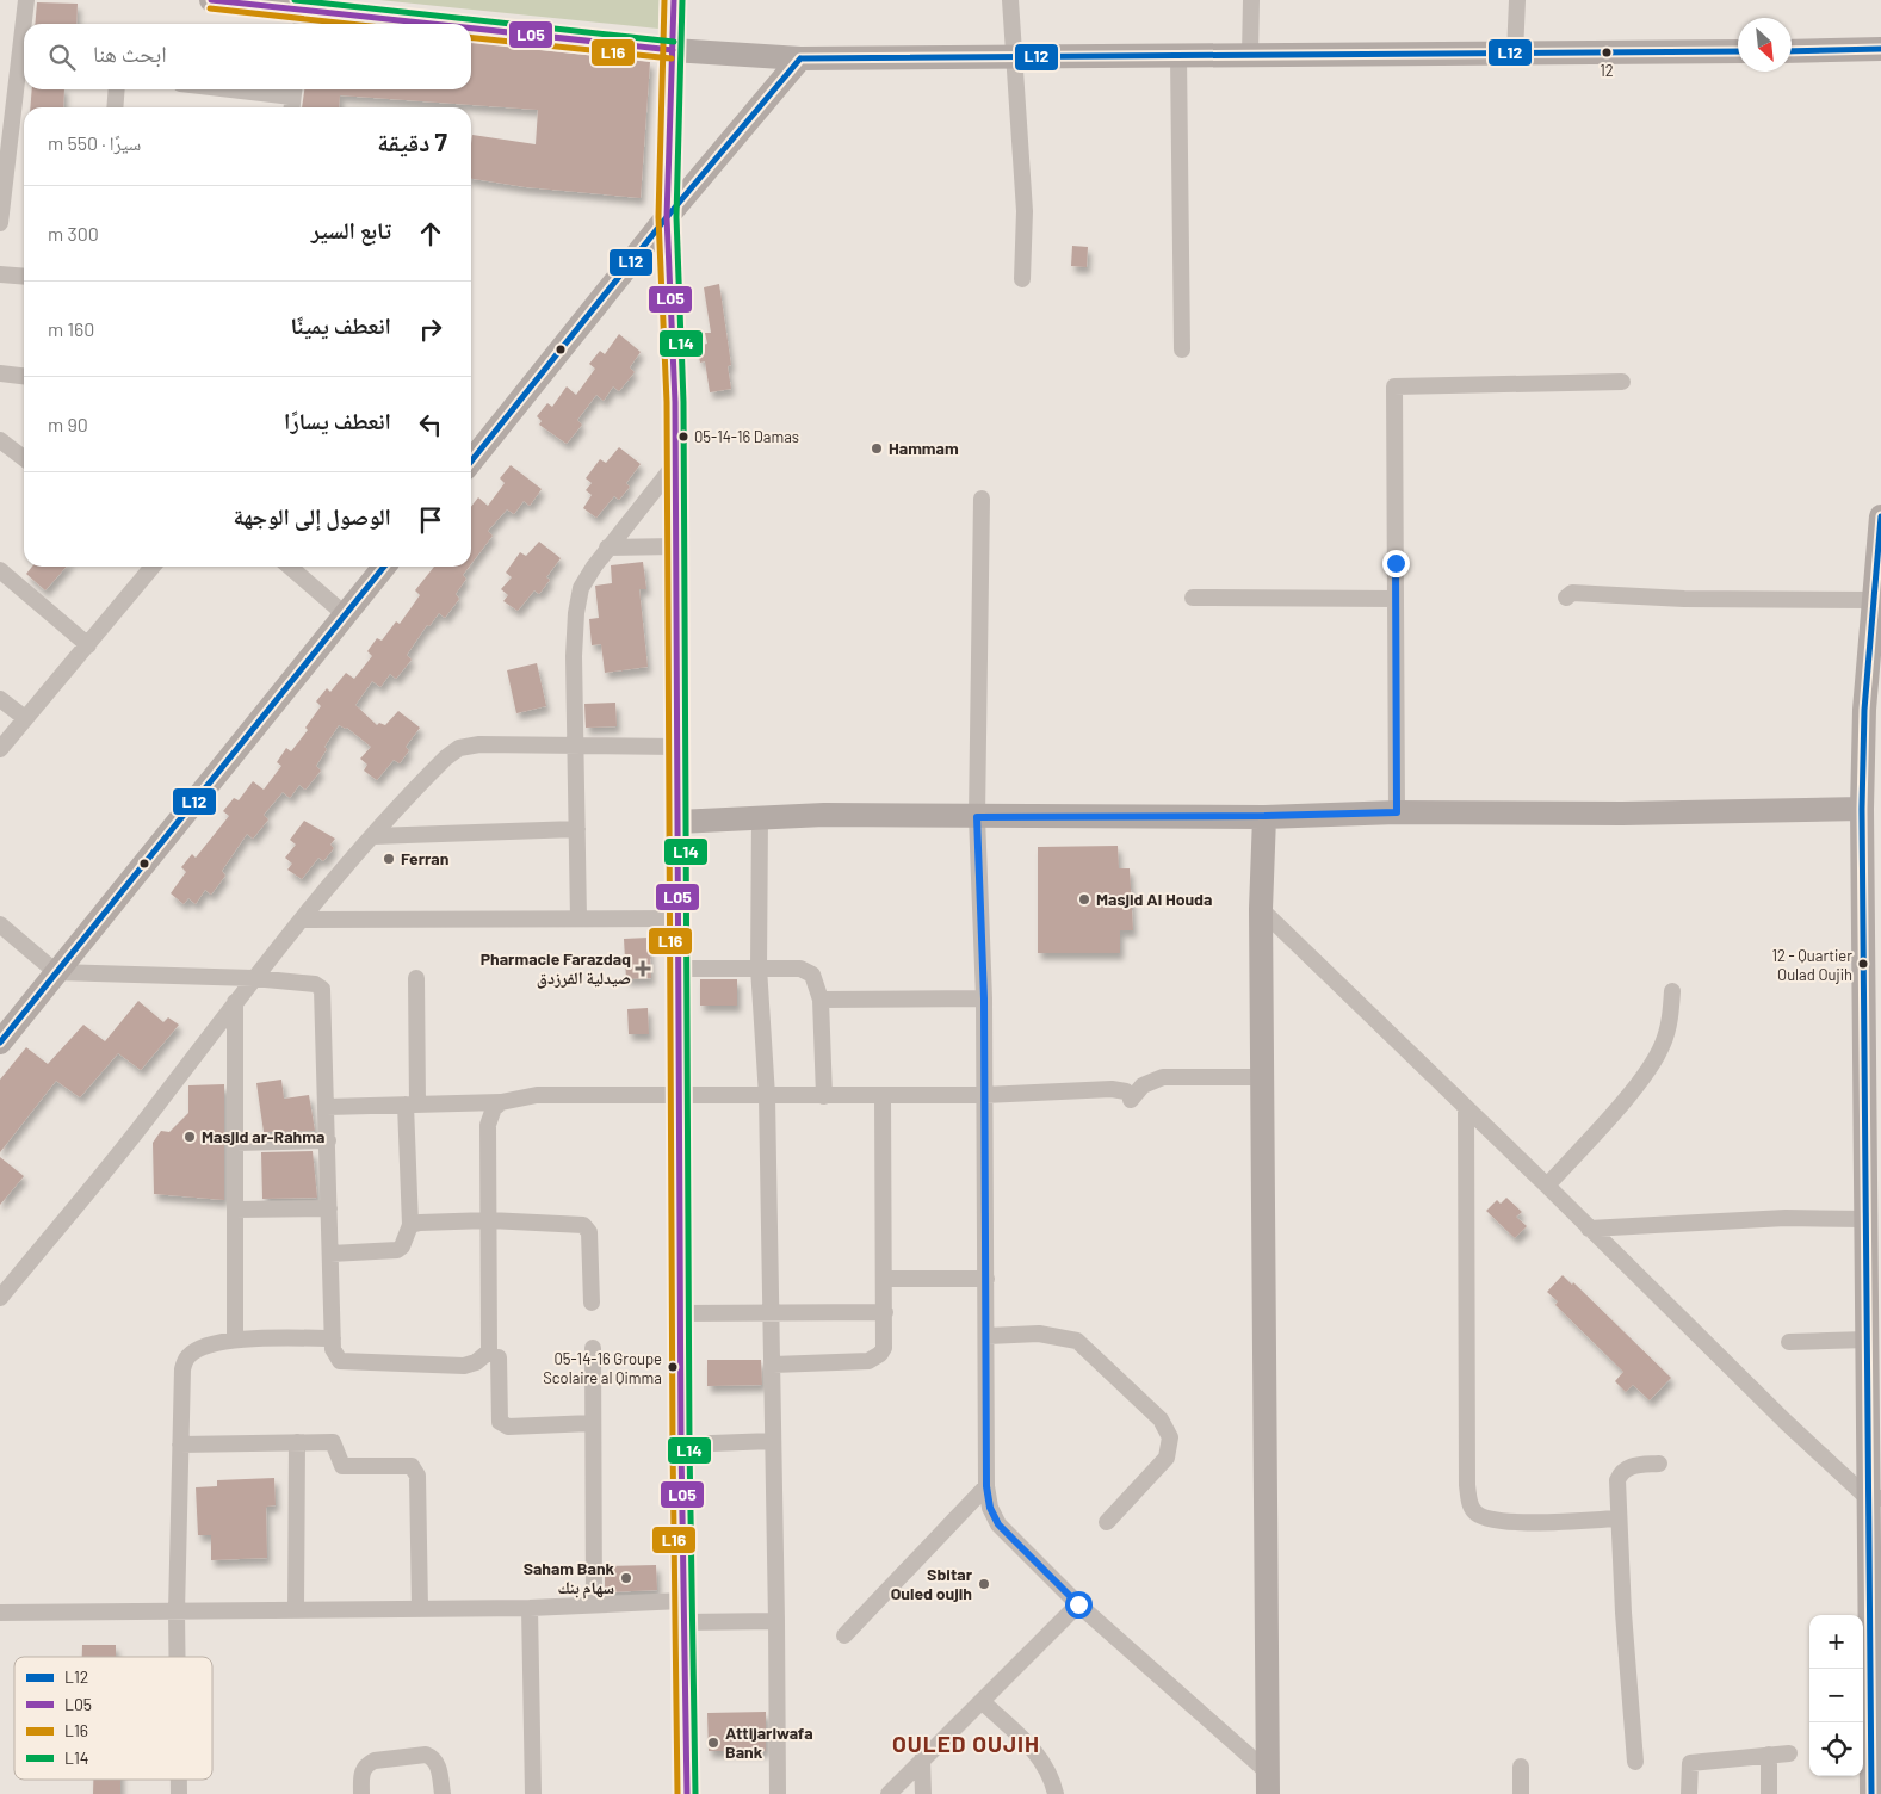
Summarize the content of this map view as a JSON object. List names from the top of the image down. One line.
{"districts":["OULED OUJIH"],"places":{"other":["12","05-14-16 Damas","Hammam","Ferran","Masjid Al Houda","12 - Quartier Oulad Oujih","Masjid ar-Rahma","05-14-16 Groupe Scolaire al Qimma","Saham Bank سهام بنك","Sbitar Ouled oujih","Attijariwafa Bank"],"health":["Pharmacie Farazdaq صيدلية الفرزدق"]},"lines":["transit line L05","transit line L16","transit line L14","transit line L12"],"legend":["L12","L05","L16","L14"],"north":"bottom right","page":{"search":"ابحث هنا","heading":["7 دقيقة","سيرًا · 550 m"],"list":[["تابع السير","300 m"],["انعطف يمينًا","160 m"],["انعطف يسارًا","90 m"],"الوصول إلى الوجهة"],"map_buttons":["+","−"]}}
